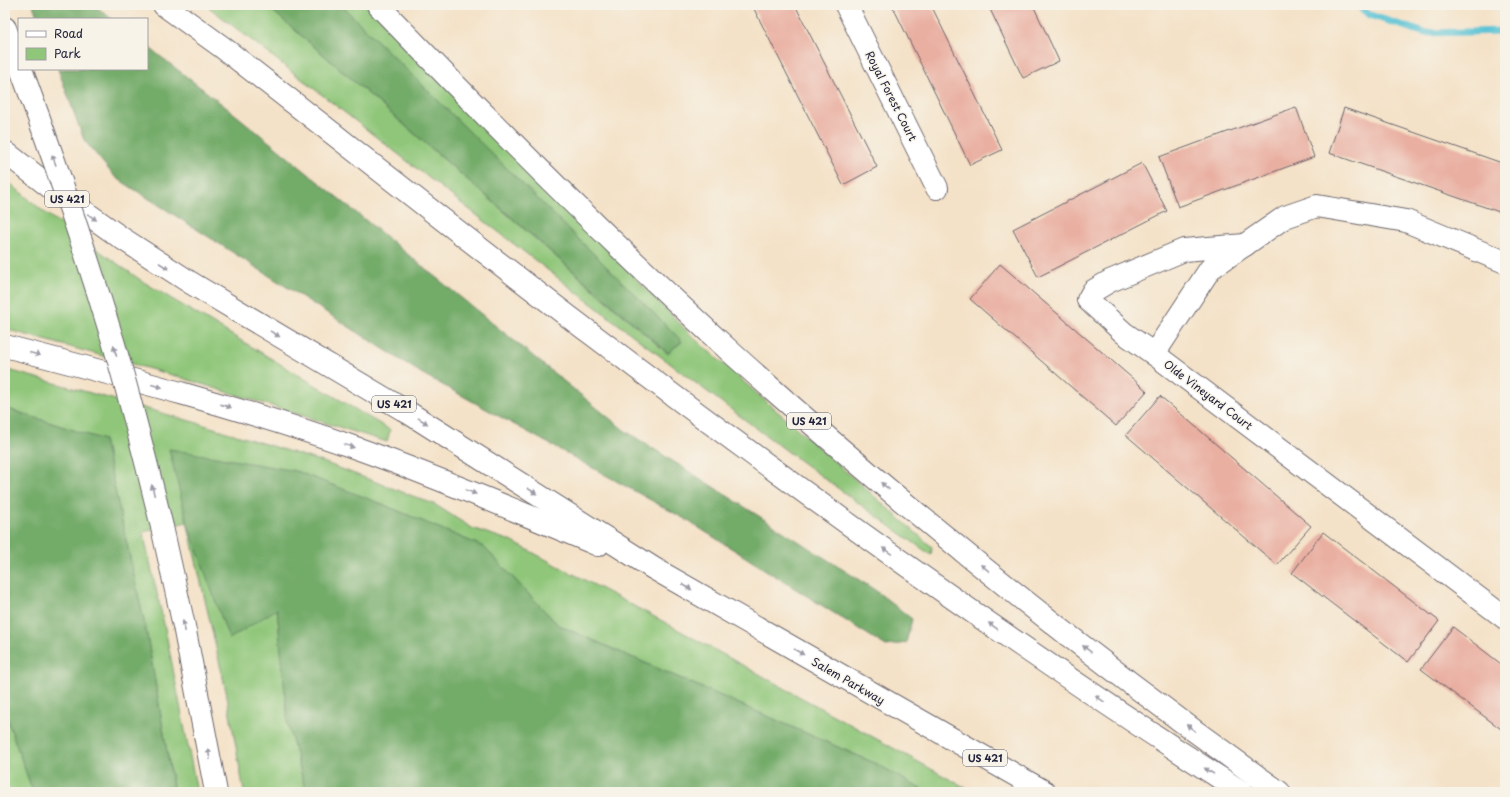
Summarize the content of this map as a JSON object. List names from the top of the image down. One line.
{"streets":{"main road":["Royal Forest Court","US 421","Olde Vineyard Court","Salem Parkway"]},"crossings":[["US 421","Salem Parkway"]],"legend":["Road","Park"]}
